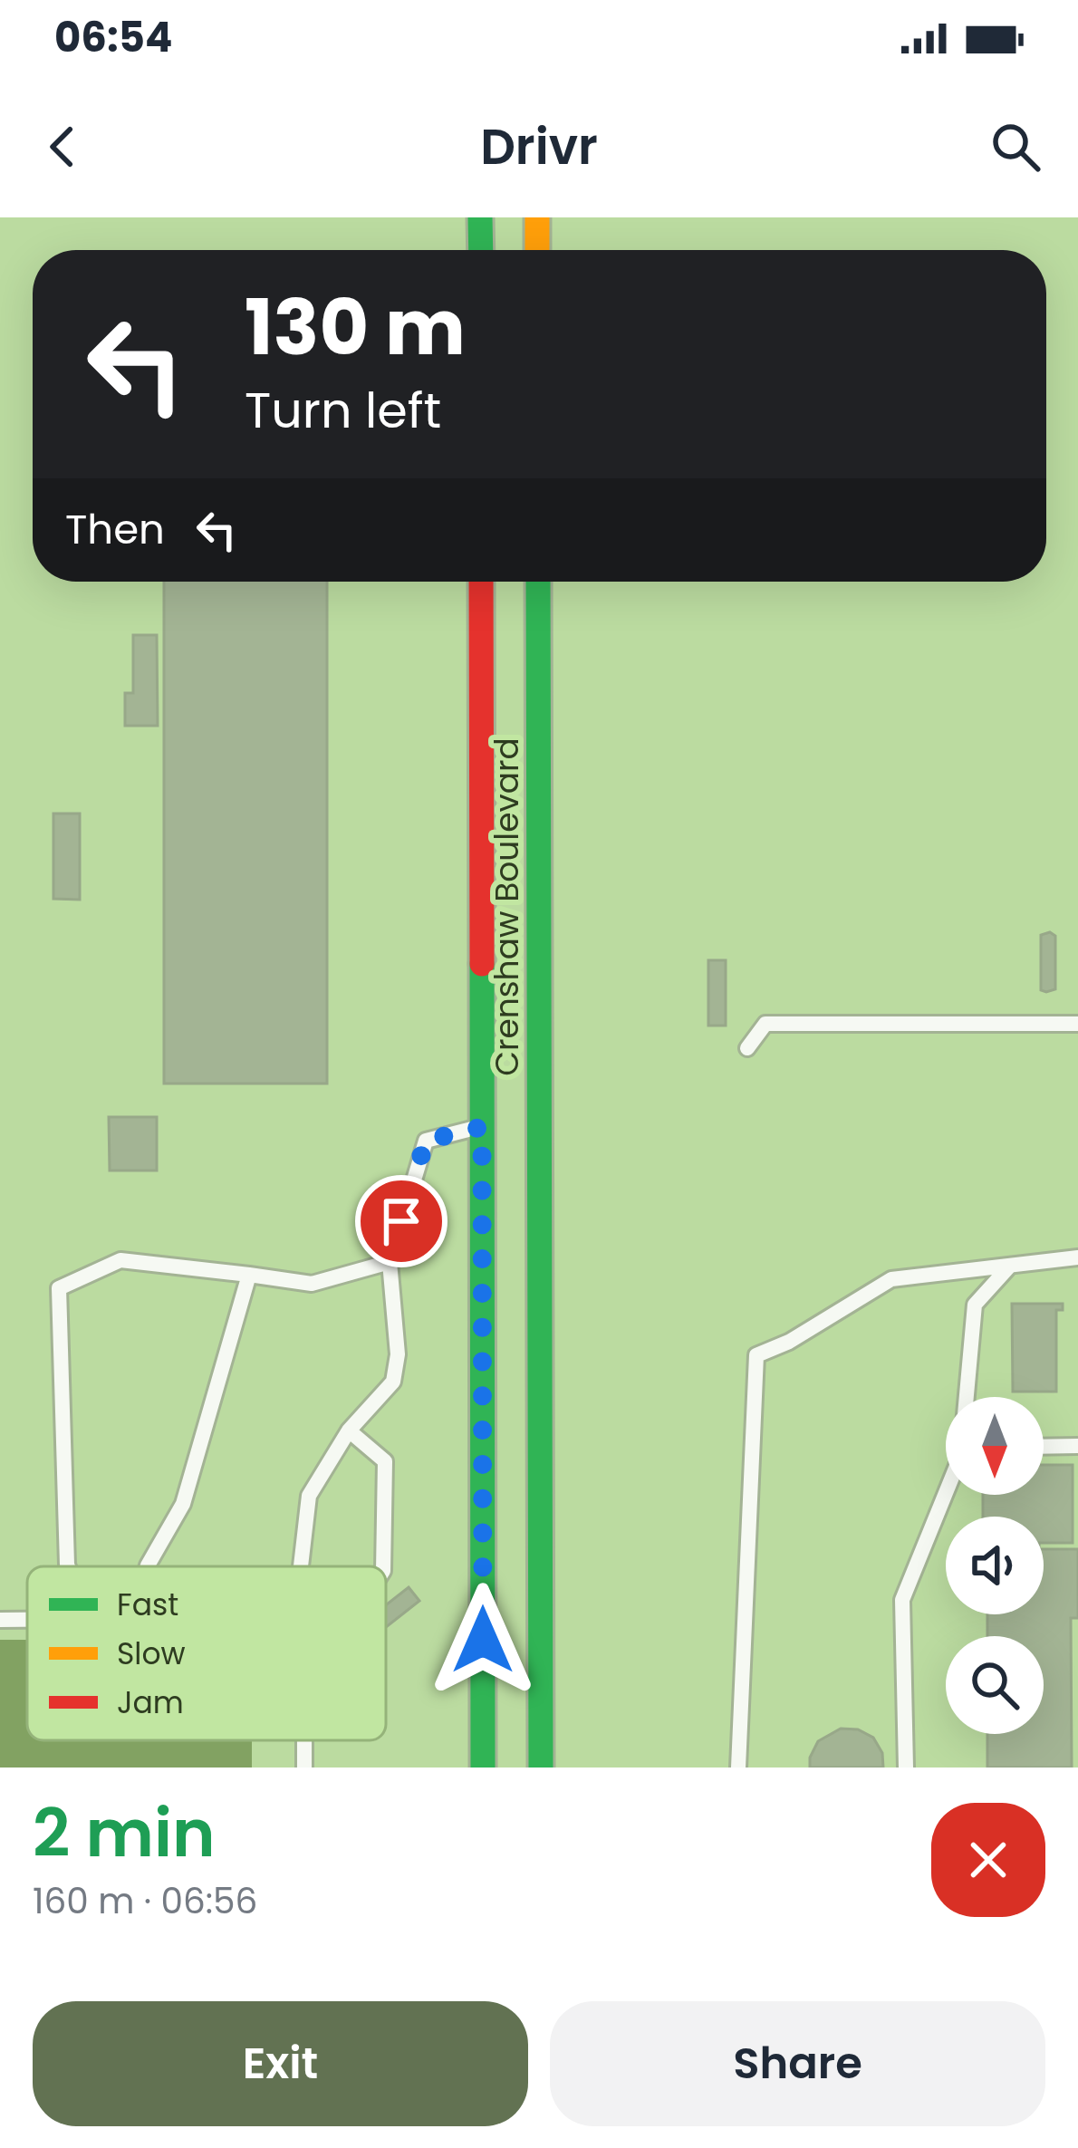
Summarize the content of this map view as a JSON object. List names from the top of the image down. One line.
{"streets":{"main road":["Crenshaw Boulevard"]},"legend":["Fast","Slow","Jam"],"north":"bottom","page":{"status":"06:54","header":"Drivr","turn":["130 m","Turn left"],"then":"Then","heading":["2 min","160 m · 06:56"],"buttons":["Exit","Share"]}}
